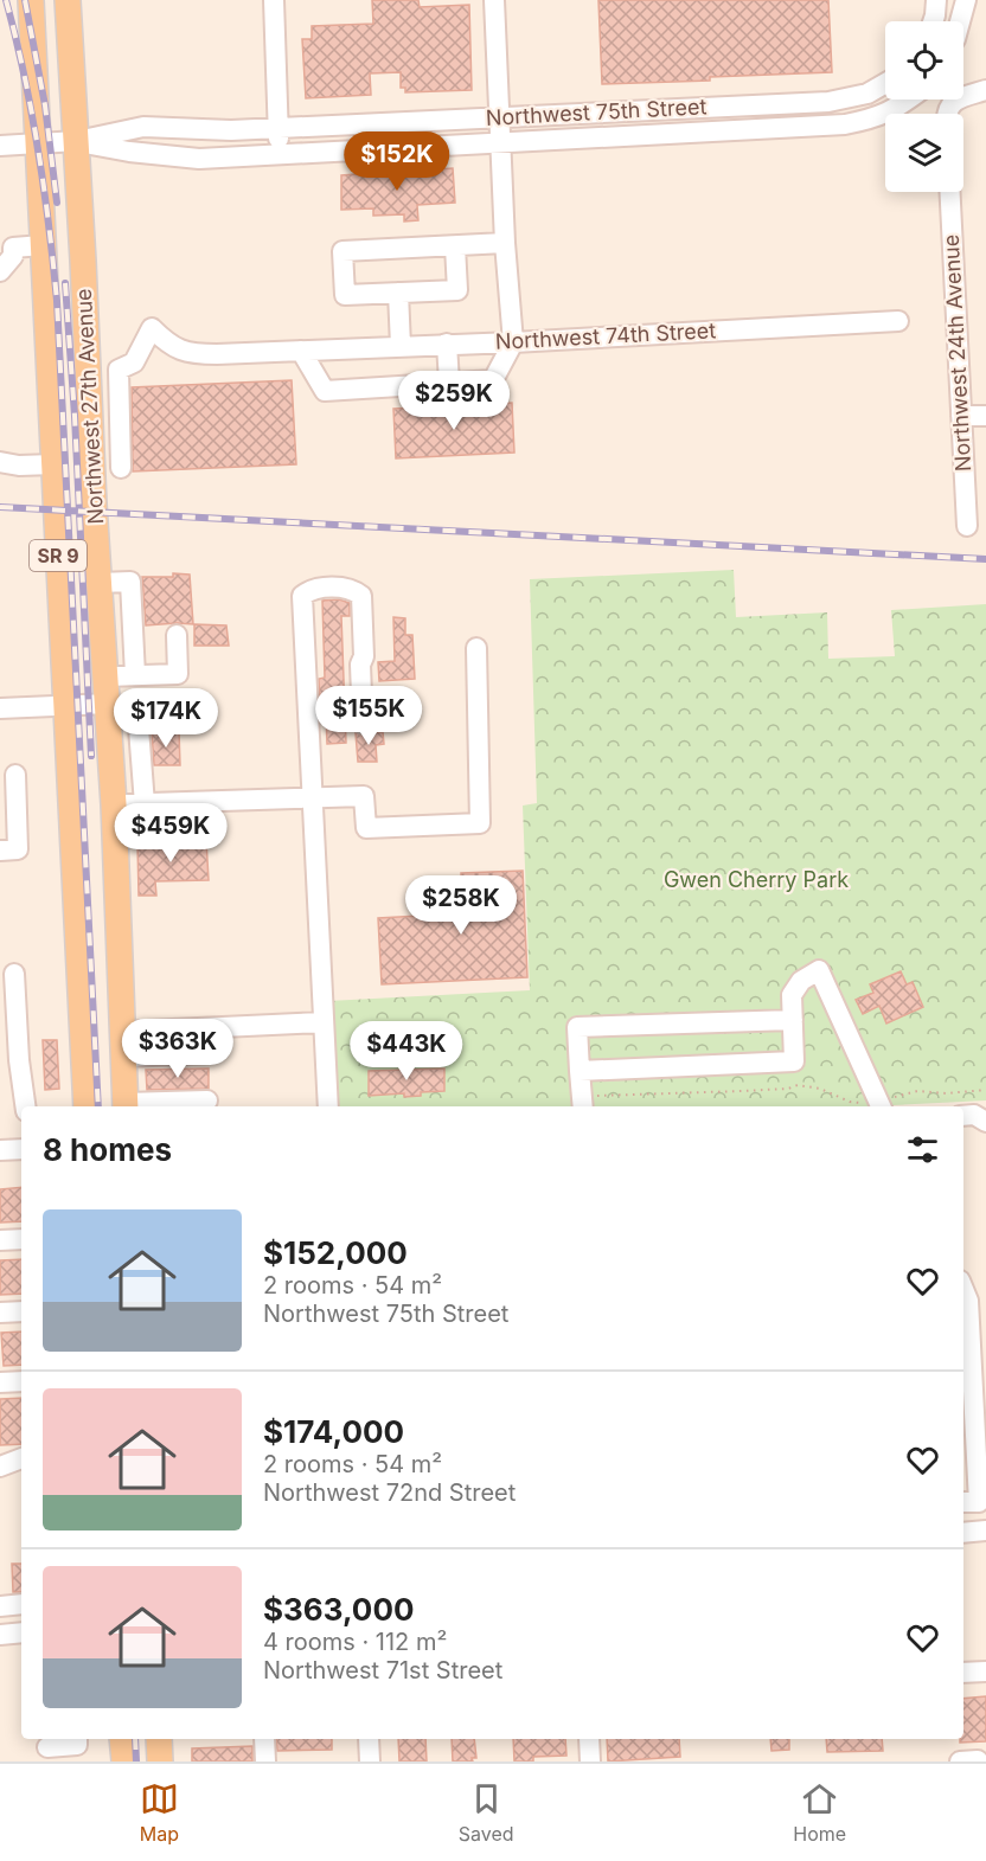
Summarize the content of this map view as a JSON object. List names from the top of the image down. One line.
{"streets":{"main road":["Northwest 27th Avenue","SR 9"],"street":["Northwest 75th Street","Northwest 74th Street","Northwest 24th Avenue"]},"crossings":[["Northwest 75th Street","Northwest 27th Avenue"]],"parks":["Gwen Cherry Park"],"page":{"price":["$152K","$259K","$155K","$174K","$459K","$258K","$363K","$443K"],"heading":"8 homes","list":[{"name":"$152,000","note":"2 rooms · 54 m² · Northwest 75th Street"},{"name":"$174,000","note":"2 rooms · 54 m² · Northwest 72nd Street"},{"name":"$363,000","note":"4 rooms · 112 m² · Northwest 71st Street"}],"tabs":["Map","Saved","Home"]}}
